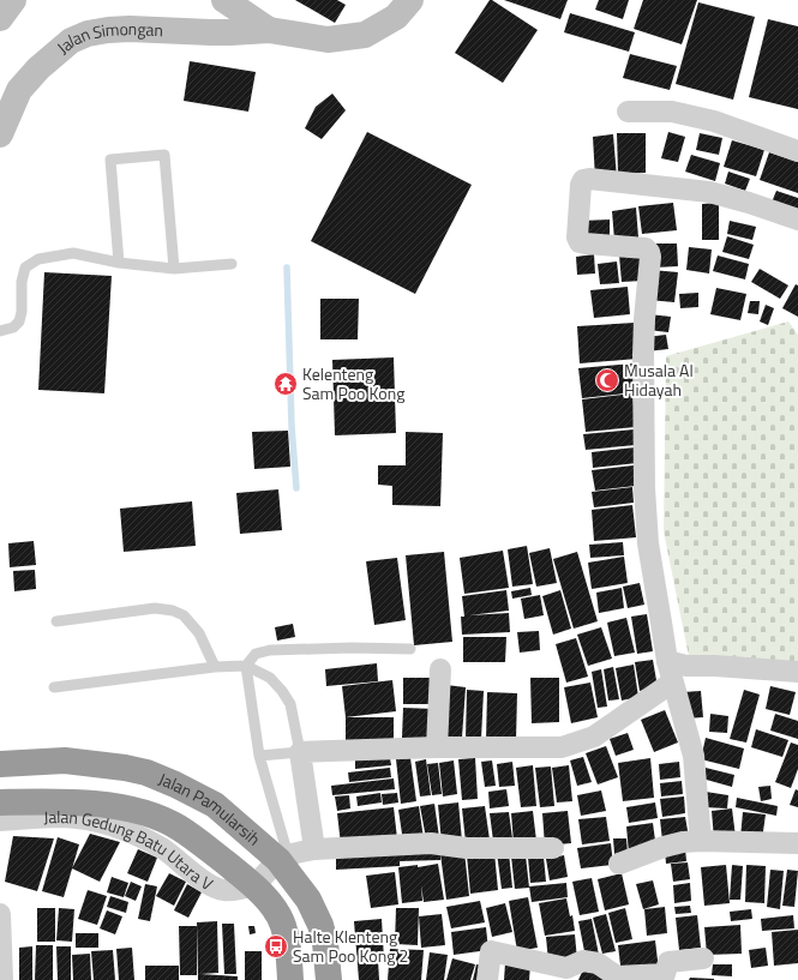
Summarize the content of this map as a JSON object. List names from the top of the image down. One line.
{"streets":{"highway":["Jalan Pamularsih"],"main road":["Jalan Simongan"],"street":["Jalan Gedung Batu Utara V"]},"crossings":[["Jalan Pamularsih","Jalan Gedung Batu Utara V"]],"places":{"mosque":["Musala Al Hidayah"],"temple":["Kelenteng Sam Poo Kong"],"bus stop":["Halte Klenteng Sam Poo Kong 2"]}}
